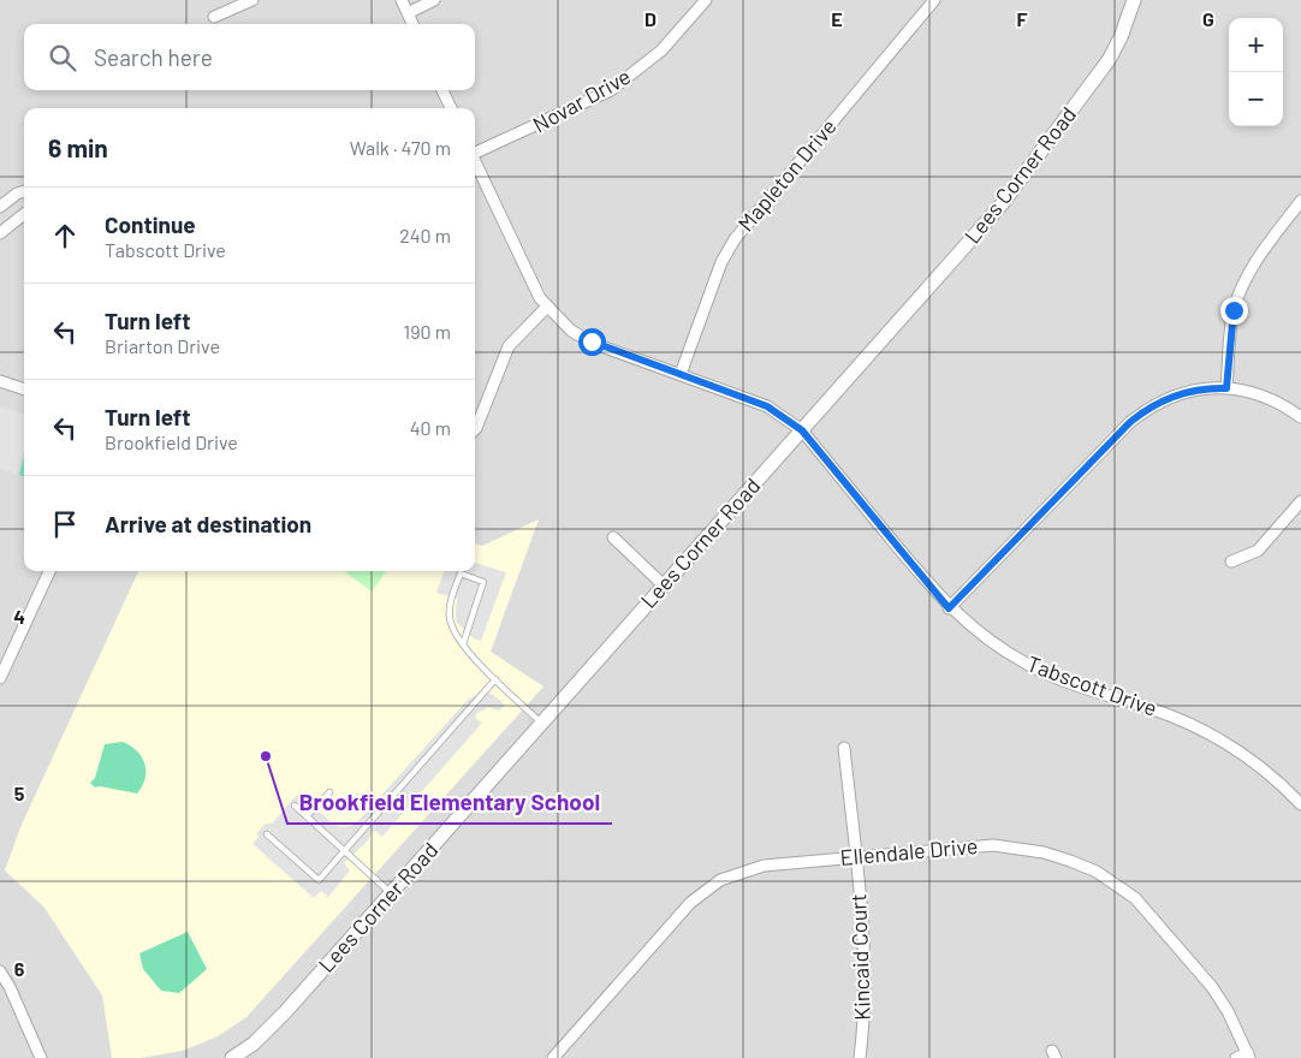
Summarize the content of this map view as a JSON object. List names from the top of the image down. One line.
{"streets":{"street":["Novar Drive","Mapleton Drive","Lees Corner Road","Tabscott Drive","Ellendale Drive","Kincaid Court"]},"crossings":[["Mapleton Drive","Tabscott Drive"],["Lees Corner Road","Tabscott Drive"],["Ellendale Drive","Kincaid Court"]],"places":["Brookfield Elementary School"],"page":{"map_buttons":["+","−"],"search":"Search here","heading":["6 min","Walk · 470 m"],"list":[["Continue","Tabscott Drive","240 m"],["Turn left","Briarton Drive","190 m"],["Turn left","Brookfield Drive","40 m"],"Arrive at destination"]},"grid":{"columns":["D","E","F","G"],"rows":["4","5","6"]}}
